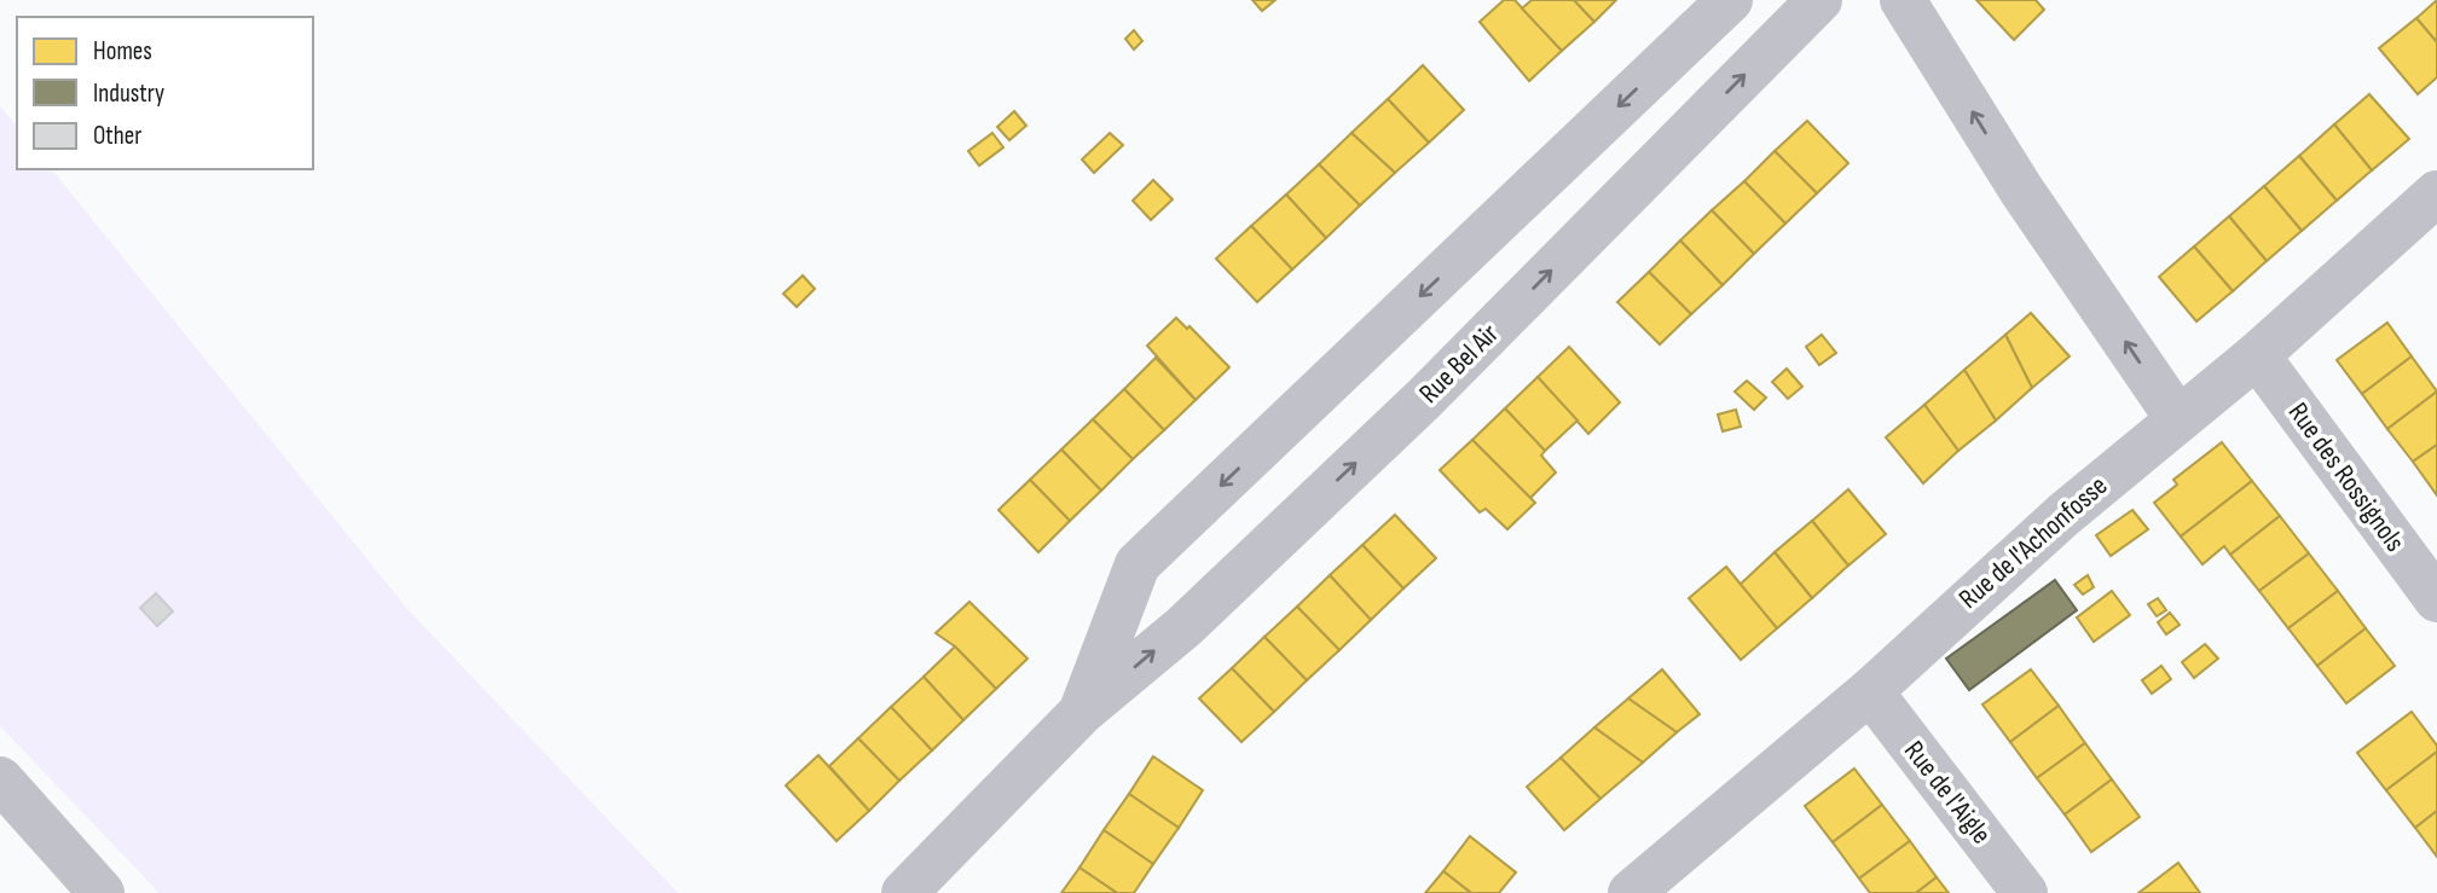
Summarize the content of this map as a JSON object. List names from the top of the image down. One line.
{"streets":{"street":["Rue Bel Air","Rue des Rossignols","Rue de l'Achonfosse","Rue de l'Aigle"]},"crossings":[["Rue des Rossignols","Rue de l'Achonfosse"],["Rue de l'Achonfosse","Rue de l'Aigle"]],"legend":["Homes","Industry","Other"]}
